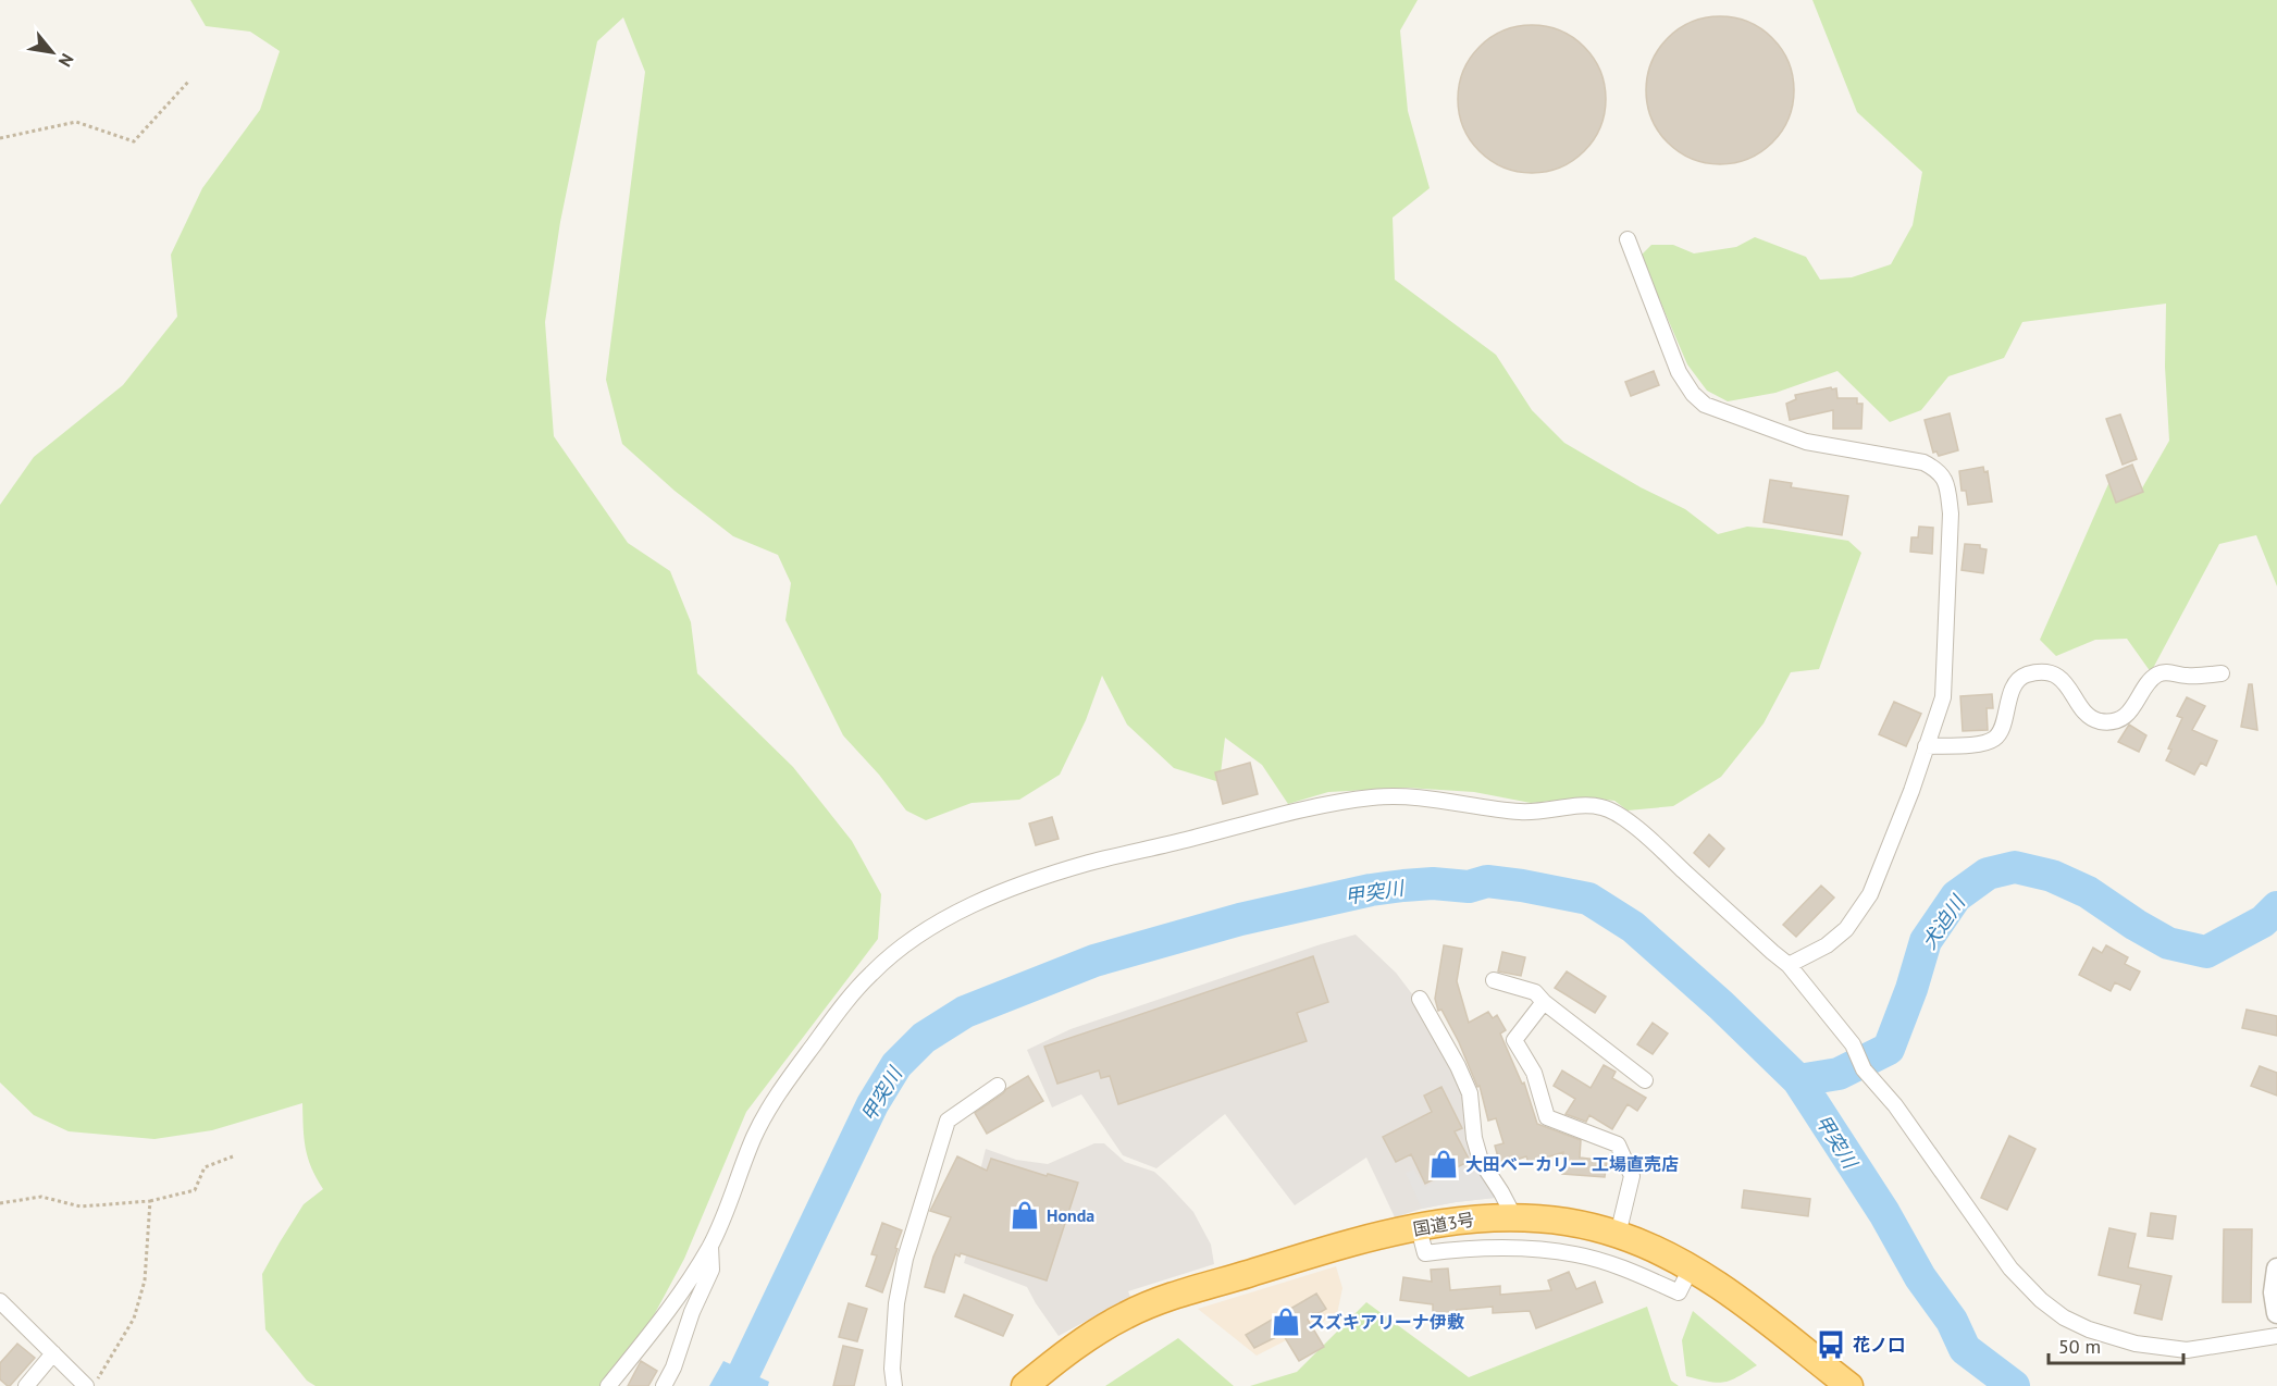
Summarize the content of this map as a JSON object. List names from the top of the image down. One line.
{"streets":{"highway":["国道3号"]},"water":["甲突川","犬迫川"],"places":{"shop":["大田ベーカリー 工場直売店","Honda","スズキアリーナ伊敷"],"bus stop":["花ノ口"]},"scale_bar":"50 m","north":"bottom right"}
